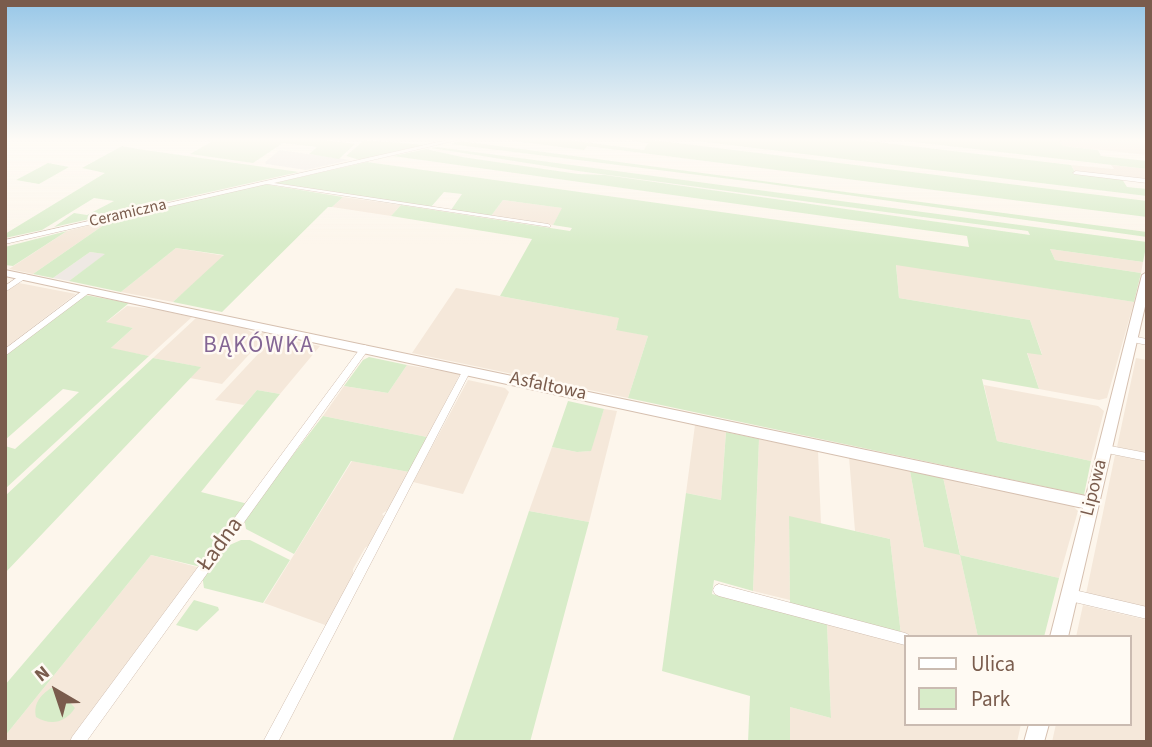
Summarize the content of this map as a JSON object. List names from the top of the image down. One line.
{"streets":{"street":["Ceramiczna","Asfaltowa","Lipowa","Ładna"]},"crossings":[["Asfaltowa","Lipowa"],["Asfaltowa","Ładna"]],"districts":["BĄKÓWKA"],"legend":["Ulica","Park"],"north":"top left"}
